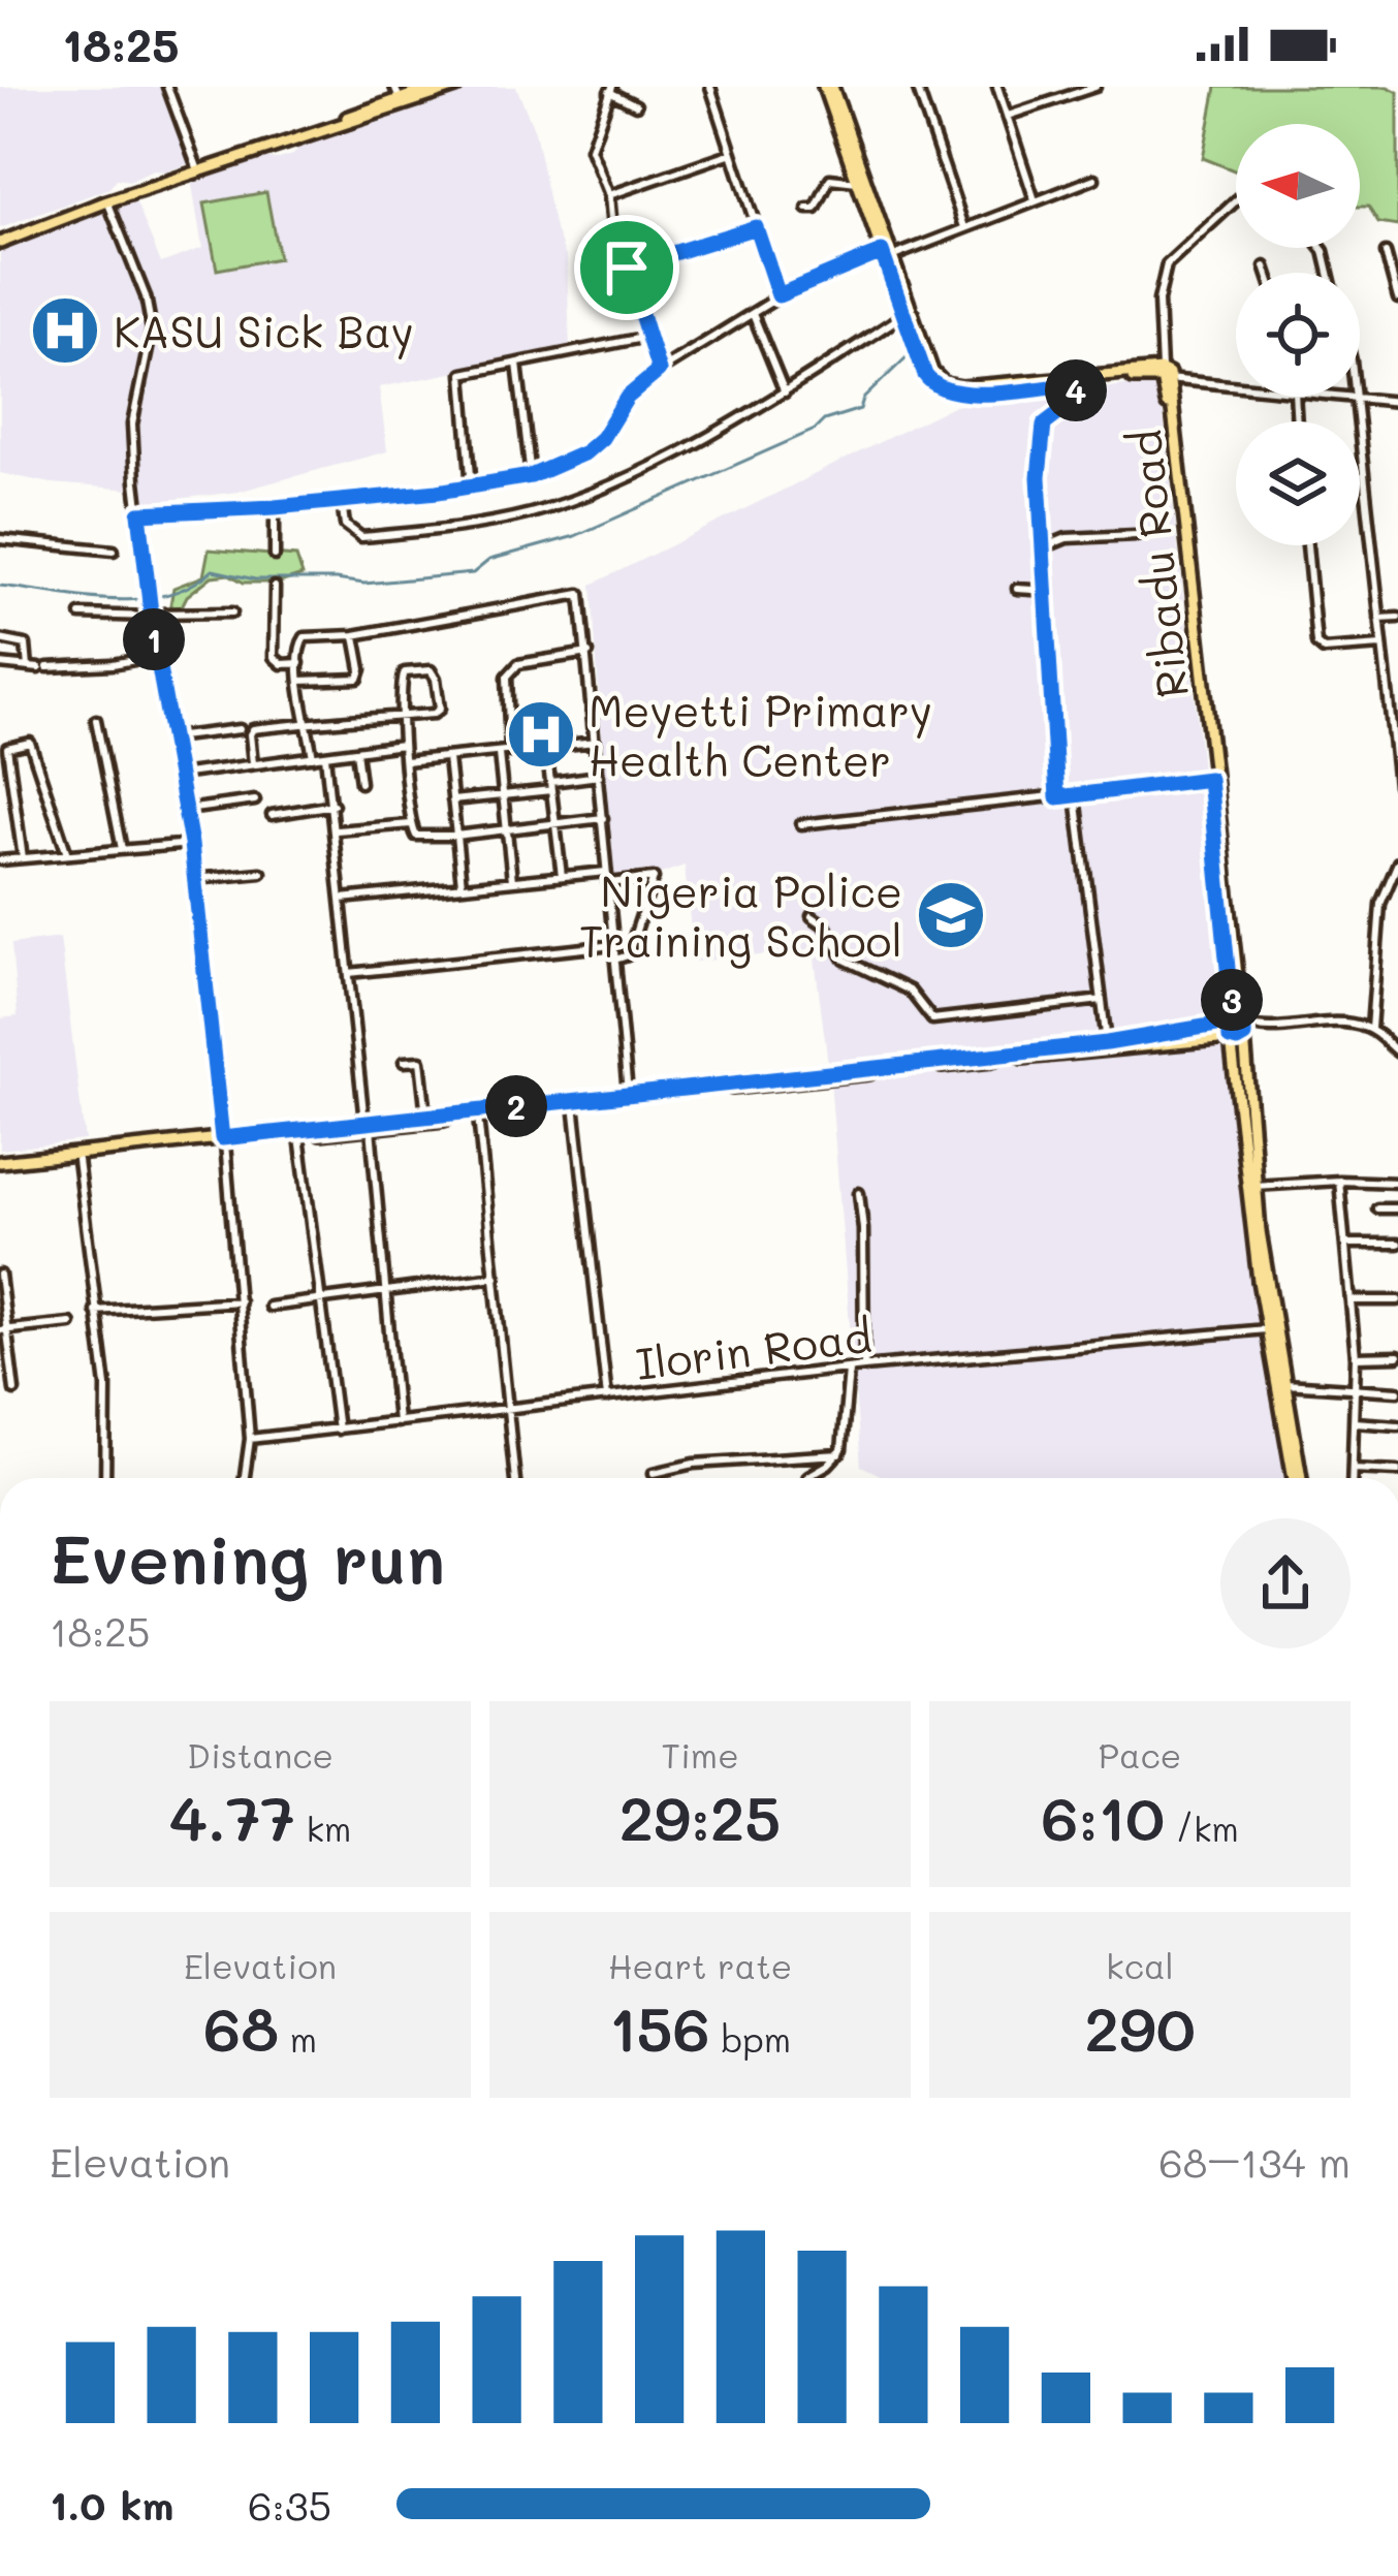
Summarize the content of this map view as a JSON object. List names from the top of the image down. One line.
{"streets":{"main road":["Ribadu Road"],"street":["Ilorin Road"]},"places":{"hospital":["KASU Sick Bay","Meyetti Primary Health Center"],"school or university":["Nigeria Police Training School"]},"north":"left","page":{"status":"18:25","pins":["4","1","3","2"],"heading":["Evening run","18:25"],"stats":[["Distance","4.77 km"],["Time","29:25"],["Pace","6:10 /km"],["Elevation","68 m"],["Heart rate","156 bpm"],["kcal","290"]],"chart":["Elevation","68–134 m"],"list":[{"name":"1.0 km","note":"6:35"}]}}
